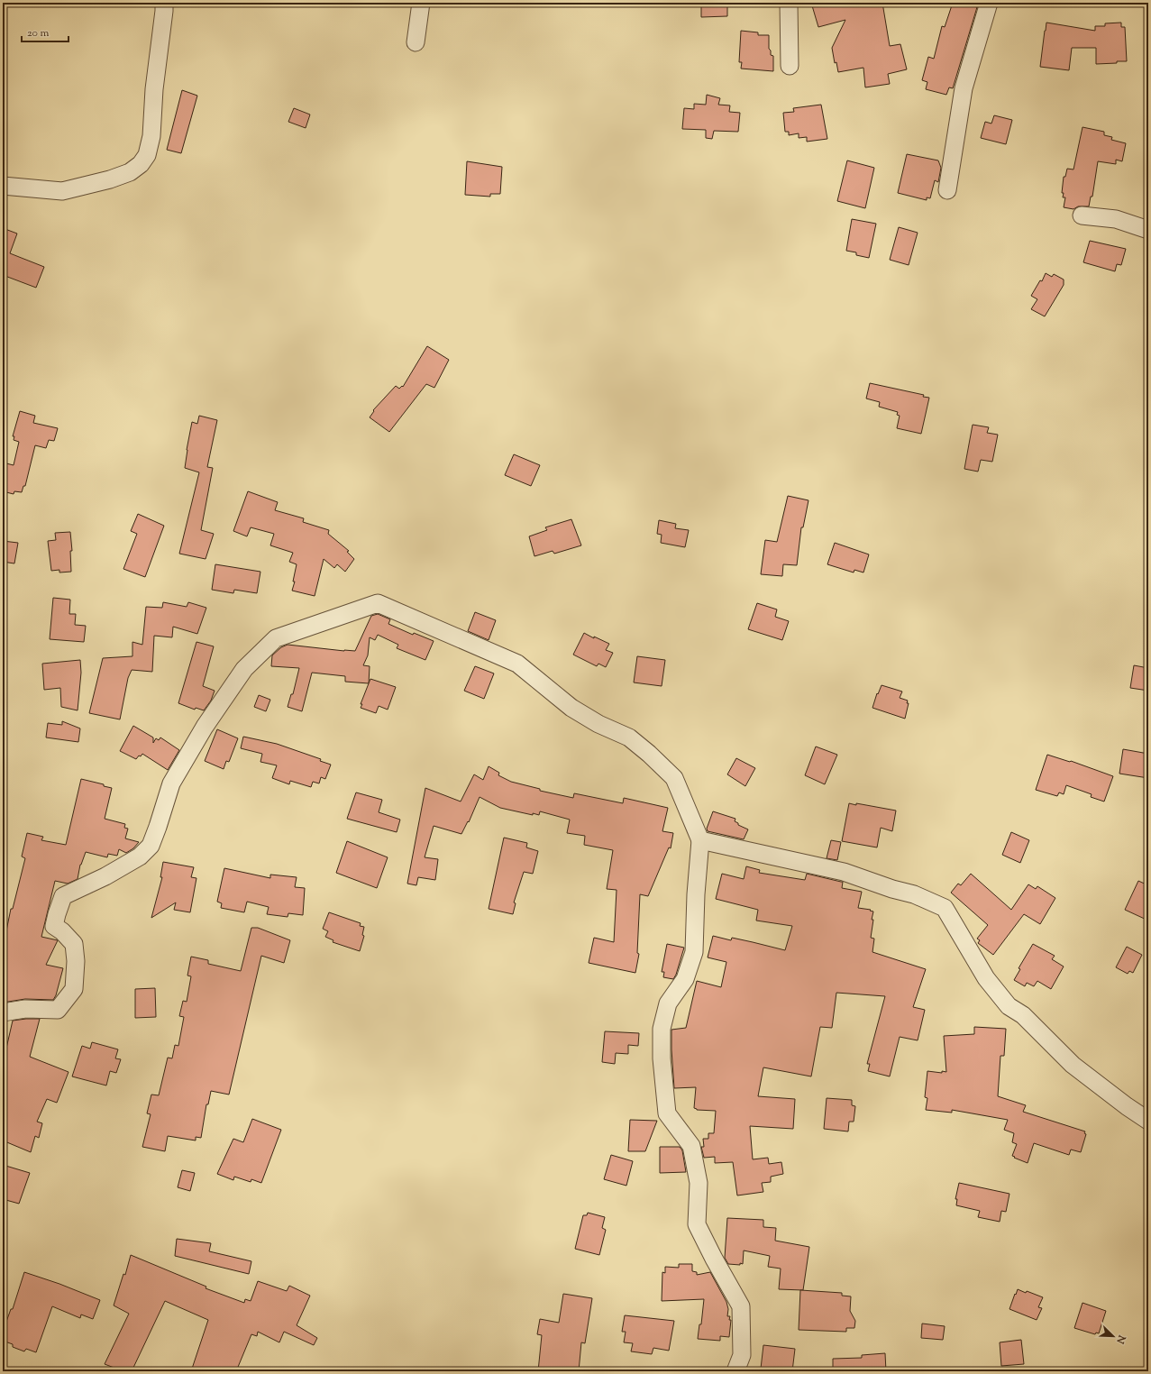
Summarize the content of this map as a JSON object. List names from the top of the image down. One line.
{"scale_bar":"20 m","north":"bottom right"}
